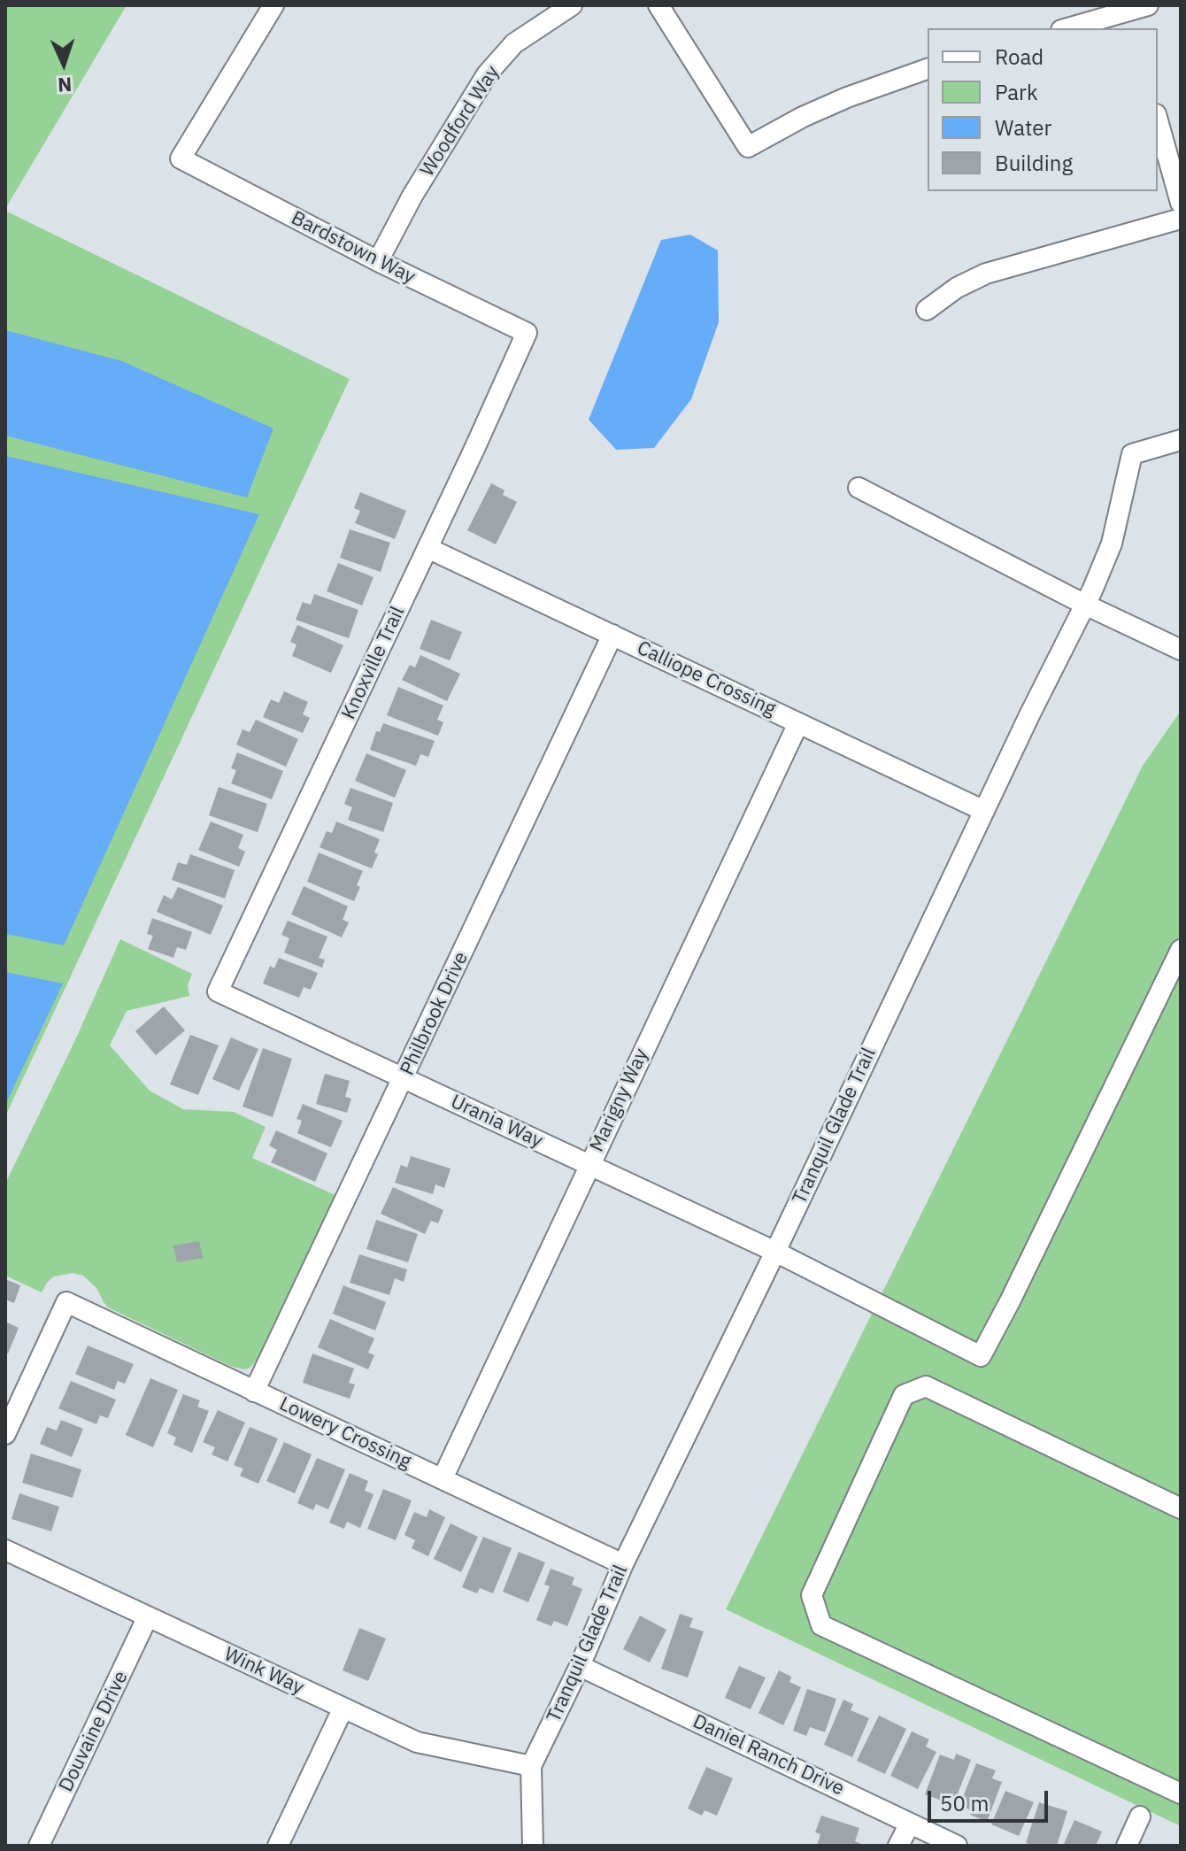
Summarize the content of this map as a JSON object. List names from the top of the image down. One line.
{"streets":{"street":["Woodford Way","Bardstown Way","Knoxville Trail","Calliope Crossing","Philbrook Drive","Marigny Way","Urania Way","Tranquil Glade Trail","Lowery Crossing","Wink Way","Douvaine Drive","Daniel Ranch Drive"]},"crossings":[["Woodford Way","Bardstown Way"],["Bardstown Way","Knoxville Trail"],["Knoxville Trail","Calliope Crossing"],["Knoxville Trail","Urania Way"],["Calliope Crossing","Philbrook Drive"],["Calliope Crossing","Marigny Way"],["Calliope Crossing","Tranquil Glade Trail"],["Philbrook Drive","Urania Way"],["Philbrook Drive","Lowery Crossing"],["Marigny Way","Urania Way"],["Marigny Way","Lowery Crossing"],["Urania Way","Tranquil Glade Trail"],["Tranquil Glade Trail","Lowery Crossing"],["Tranquil Glade Trail","Wink Way"],["Tranquil Glade Trail","Daniel Ranch Drive"],["Wink Way","Douvaine Drive"]],"legend":["Road","Park","Water","Building"],"scale_bar":"50 m","north":"bottom"}
